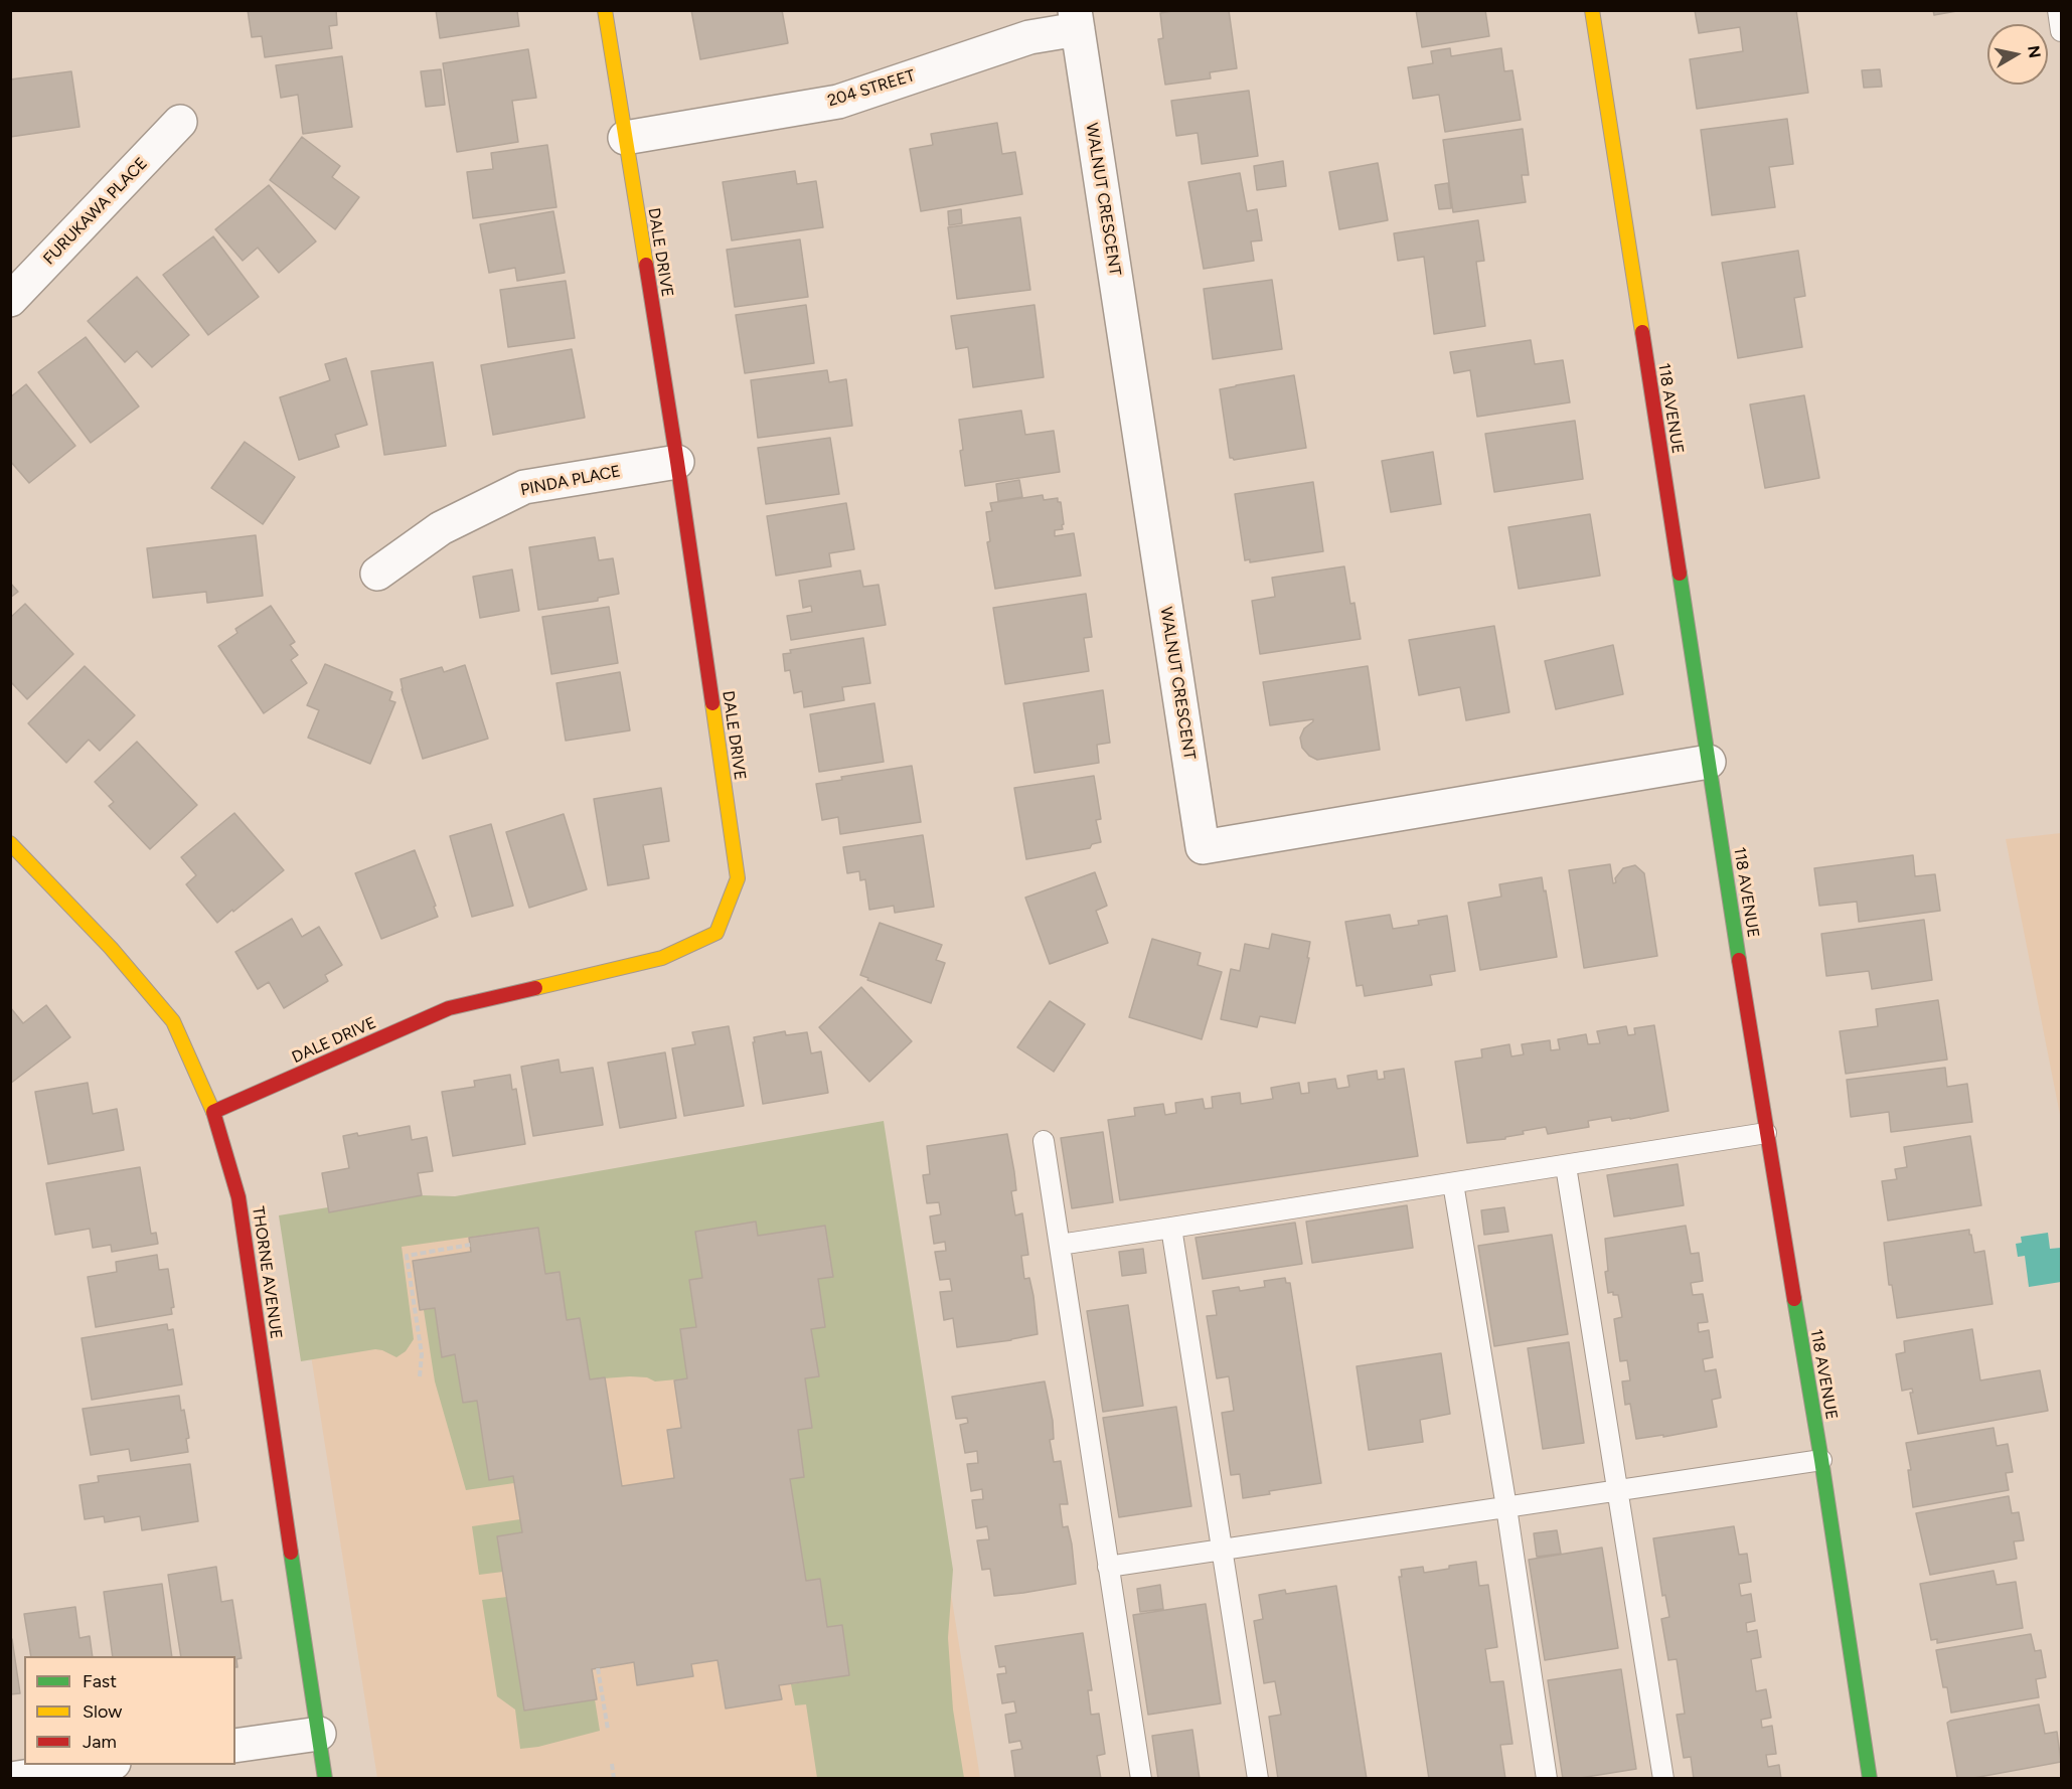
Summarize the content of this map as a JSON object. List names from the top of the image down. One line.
{"streets":{"street":["204 STREET","WALNUT CRESCENT","FURUKAWA PLACE","DALE DRIVE","118 AVENUE","PINDA PLACE","THORNE AVENUE"]},"crossings":[["204 STREET","WALNUT CRESCENT"],["204 STREET","DALE DRIVE"],["WALNUT CRESCENT","118 AVENUE"],["DALE DRIVE","PINDA PLACE"],["DALE DRIVE","THORNE AVENUE"]],"legend":["Fast","Slow","Jam"],"north":"right"}
